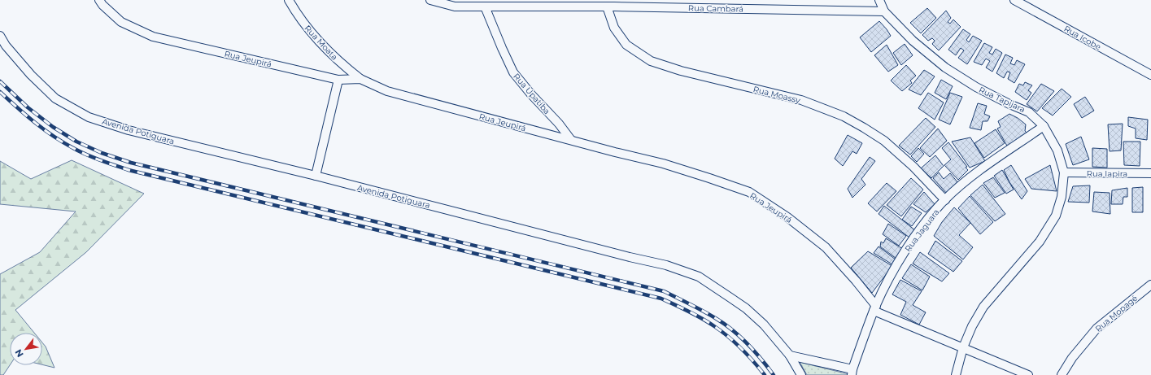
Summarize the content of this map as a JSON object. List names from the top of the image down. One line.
{"streets":{"street":["Rua Cambará","Rua Icobe","Rua Moata","Rua Jeupirá","Rua Upatiba","Rua Moassy","Rua Tapijara","Avenida Potiguara","Rua Iapira","Rua Jaguara","Rua Mopagé"]},"crossings":[["Rua Cambará","Rua Upatiba"],["Rua Cambará","Rua Moassy"],["Rua Cambará","Rua Tapijara"],["Rua Moata","Rua Jeupirá"],["Rua Jeupirá","Rua Upatiba"],["Rua Jeupirá","Rua Tapijara"],["Rua Jeupirá","Rua Jaguara"],["Rua Moassy","Rua Jaguara"],["Rua Tapijara","Rua Iapira"],["Rua Tapijara","Rua Jaguara"]],"north":"bottom left"}
